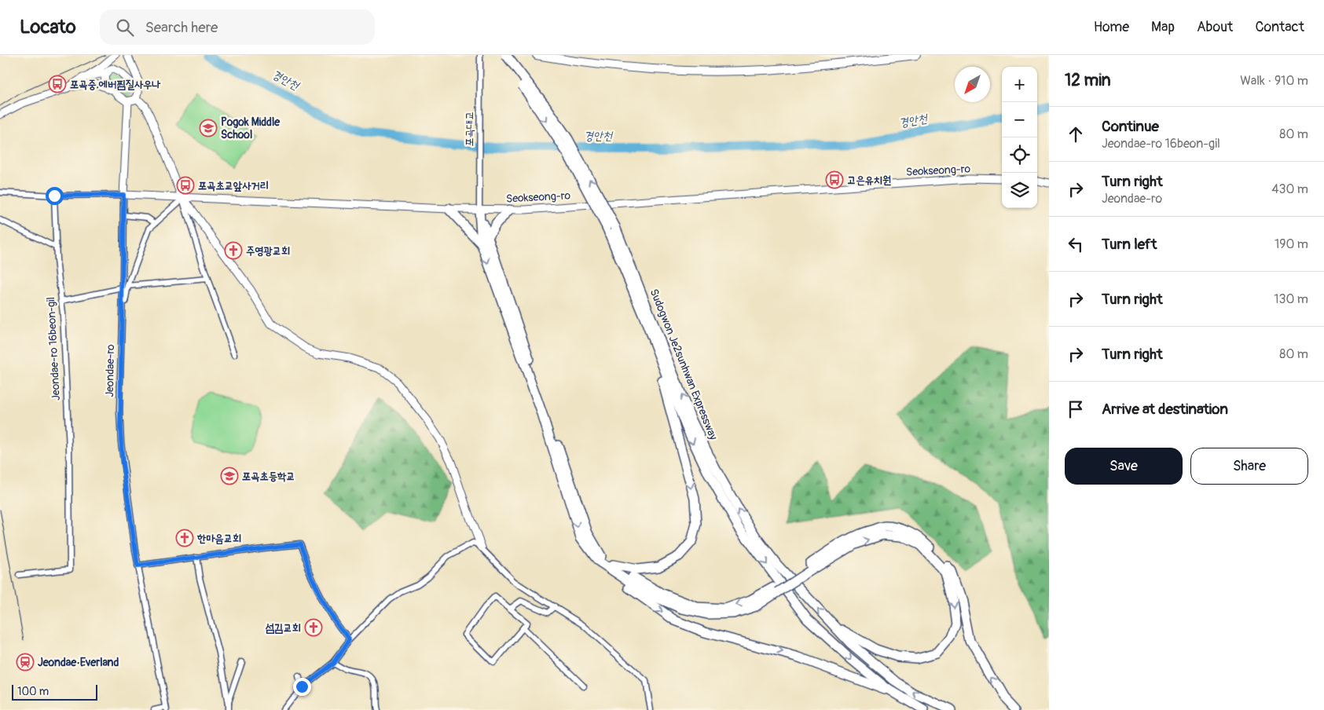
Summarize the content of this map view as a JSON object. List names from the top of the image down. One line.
{"streets":{"highway":["Sudogwon Je2sunhwan Expressway"],"street":["포곡대교","Seokseong-ro","Jeondae-ro 16beon-gil","Jeondae-ro"]},"crossings":[["포곡대교","Seokseong-ro"],["Seokseong-ro","Jeondae-ro"]],"water":["경안천"],"places":{"bus stop":["포곡중.에버찜질사우나","고은유치원","포곡초교앞사거리"],"school or university":["Pogok Middle School","포곡초등학교"],"church":["주영광교회","한마음교회","섬김교회"],"station":["Jeondae·Everland"]},"scale_bar":"100 m","north":"bottom left","page":{"header":"Locato","search":"Search here","nav":["Home","Map","About","Contact"],"heading":["12 min","Walk · 910 m"],"map_buttons":["+","−"],"list":[["Continue","Jeondae-ro 16beon-gil","80 m"],["Turn right","Jeondae-ro","430 m"],["Turn left","190 m"],["Turn right","130 m"],["Turn right","80 m"],"Arrive at destination"],"buttons":["Save","Share"],"scale":"100 m"}}
